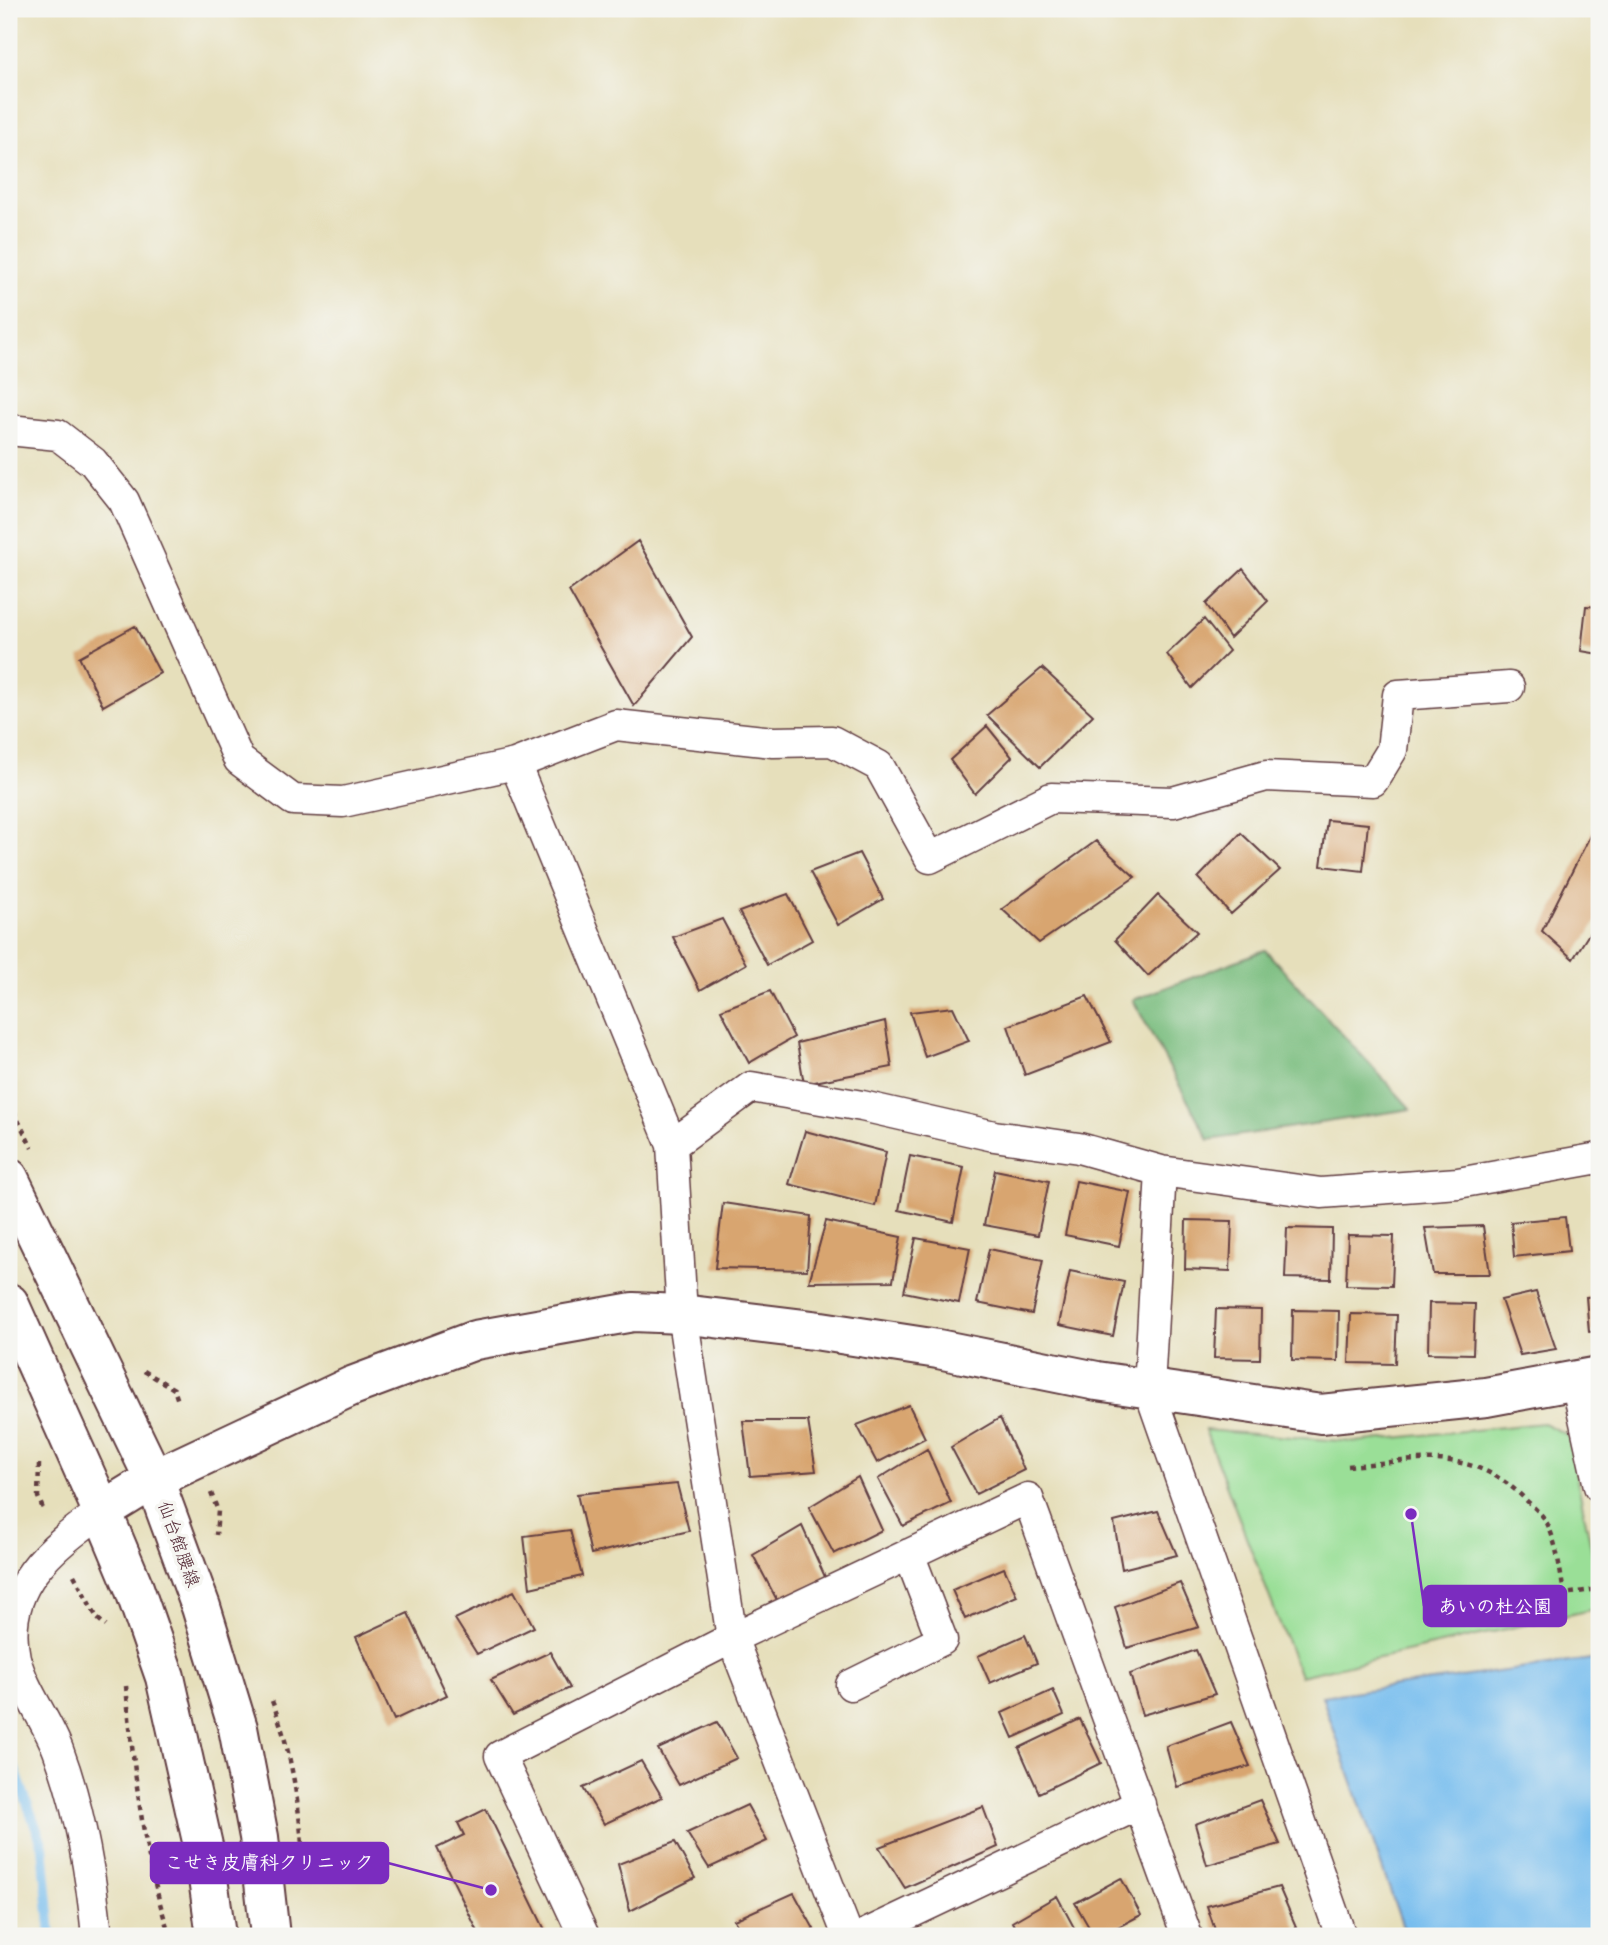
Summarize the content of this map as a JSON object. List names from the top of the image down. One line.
{"streets":{"street":["仙台館腰線"]},"places":["あいの杜公園","こせき皮膚科クリニック"]}
